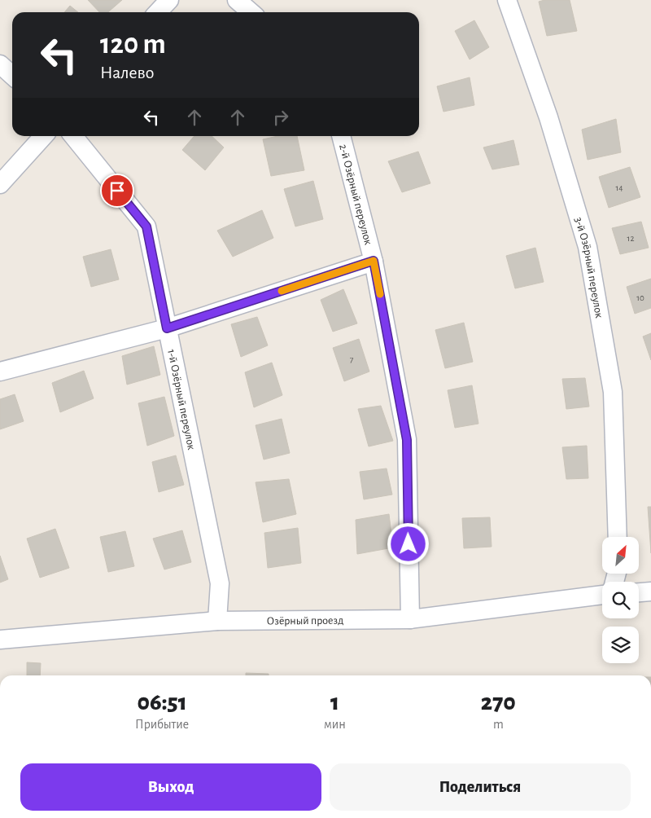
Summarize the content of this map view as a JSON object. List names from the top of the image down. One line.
{"streets":{"street":["2-й Озёрный переулок","3-й Озёрный переулок","1-й Озёрный переулок","Озёрный проезд"]},"crossings":[["2-й Озёрный переулок","Озёрный проезд"],["1-й Озёрный переулок","Озёрный проезд"]],"house_numbers":["14","12","10","7"],"north":"top right","page":{"turn":["120 m","Налево"],"eta":["06:51","Прибытие","1","мин","270","m"],"buttons":["Выход","Поделиться"]}}
